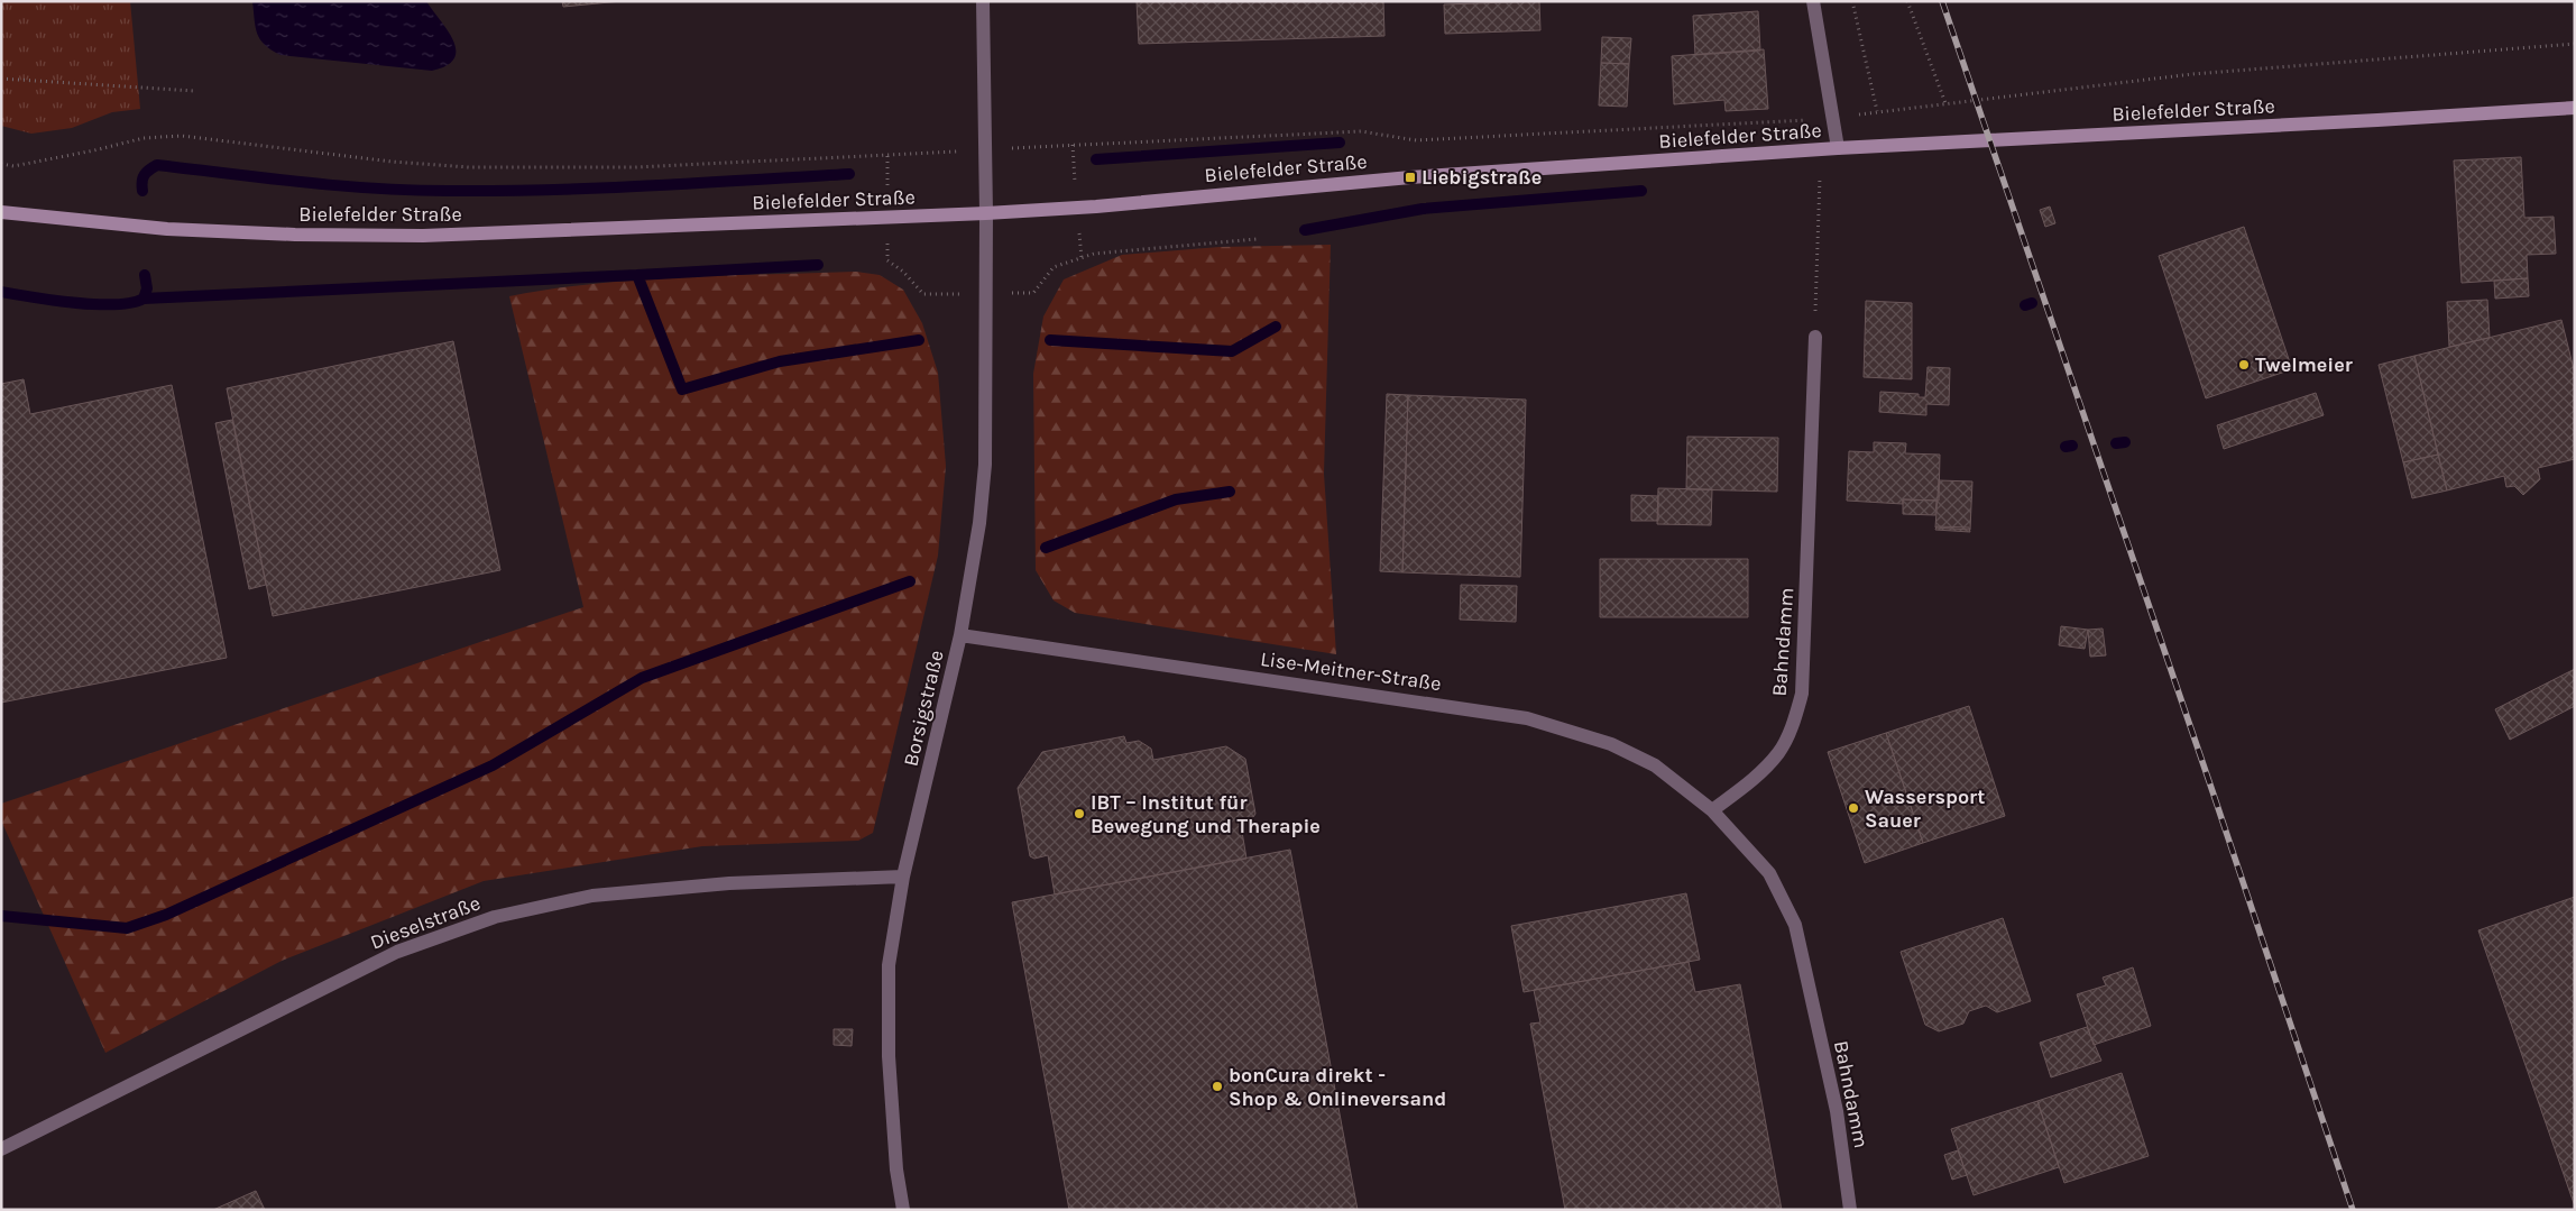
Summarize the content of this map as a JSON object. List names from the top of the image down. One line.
{"streets":{"main road":["Bielefelder Straße"],"street":["Bahndamm","Lise-Meitner-Straße","Borsigstraße","Dieselstraße"]},"crossings":[["Bielefelder Straße","Borsigstraße"],["Bahndamm","Lise-Meitner-Straße"],["Lise-Meitner-Straße","Borsigstraße"],["Borsigstraße","Dieselstraße"]],"places":{"transit":["Liebigstraße"],"other":["Twelmeier","Wassersport Sauer","IBT – Institut für Bewegung und Therapie","bonCura direkt - Shop & Onlineversand"]}}
